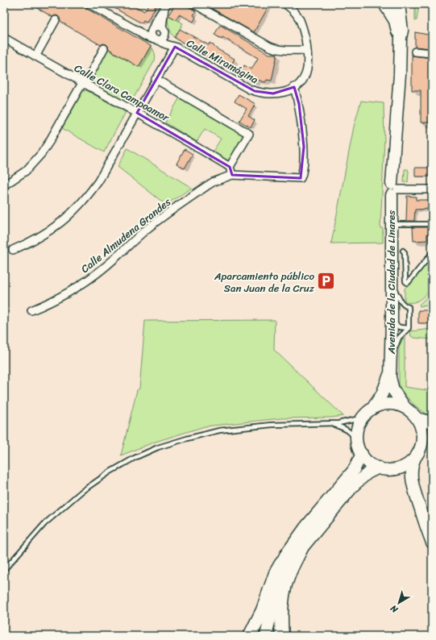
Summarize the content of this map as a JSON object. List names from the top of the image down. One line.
{"streets":{"main road":["Avenida de la Ciudad de Linares"],"street":["Calle Miramágina","Calle Clara Campoamor","Calle Almudena Grandes"]},"crossings":[["Calle Miramágina","Calle Almudena Grandes"]],"places":{"parking":["Aparcamiento público San Juan de la Cruz"]},"north":"bottom left"}
